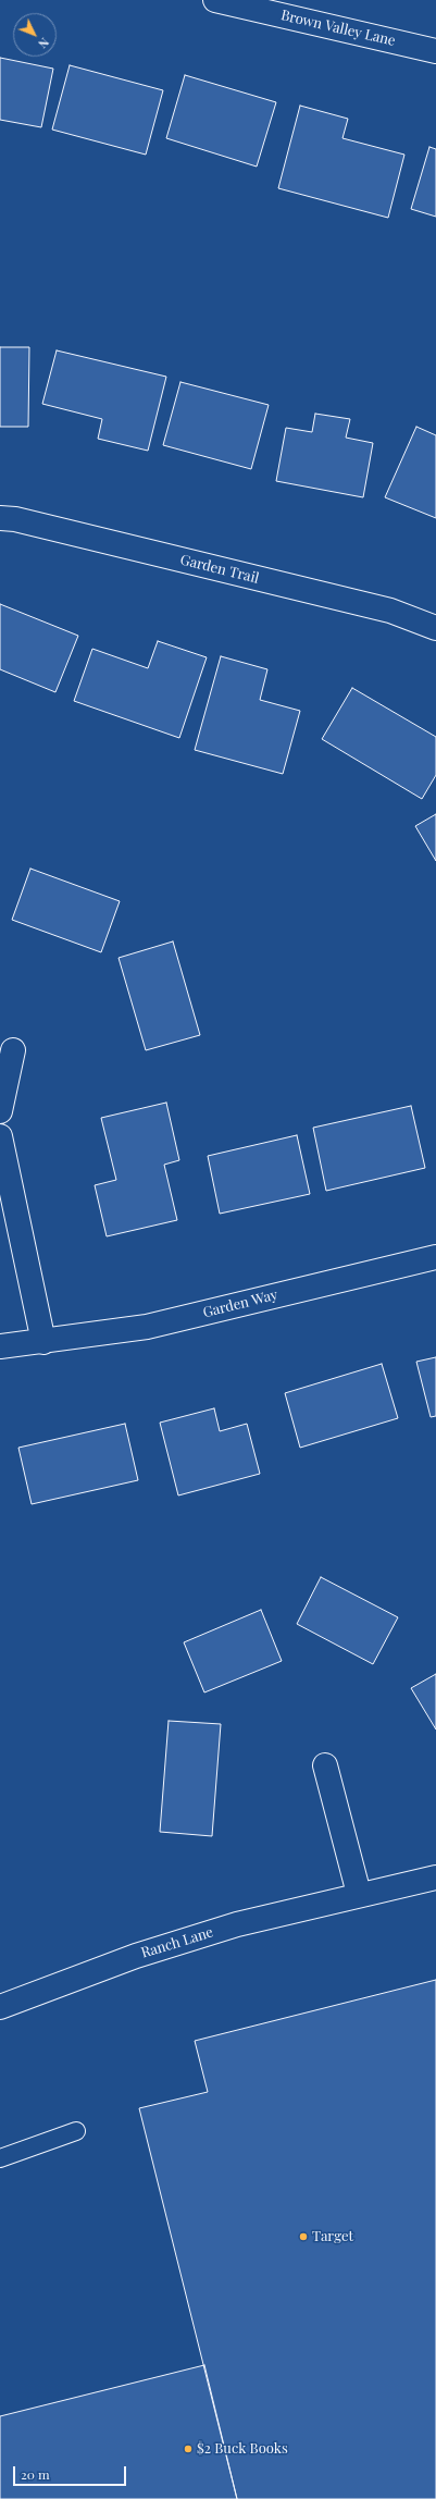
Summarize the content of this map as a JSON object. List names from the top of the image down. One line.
{"streets":{"street":["Brown Valley Lane","Garden Trail","Garden Way","Ranch Lane"]},"places":["Target","$2 Buck Books"],"scale_bar":"20 m","north":"bottom right"}
